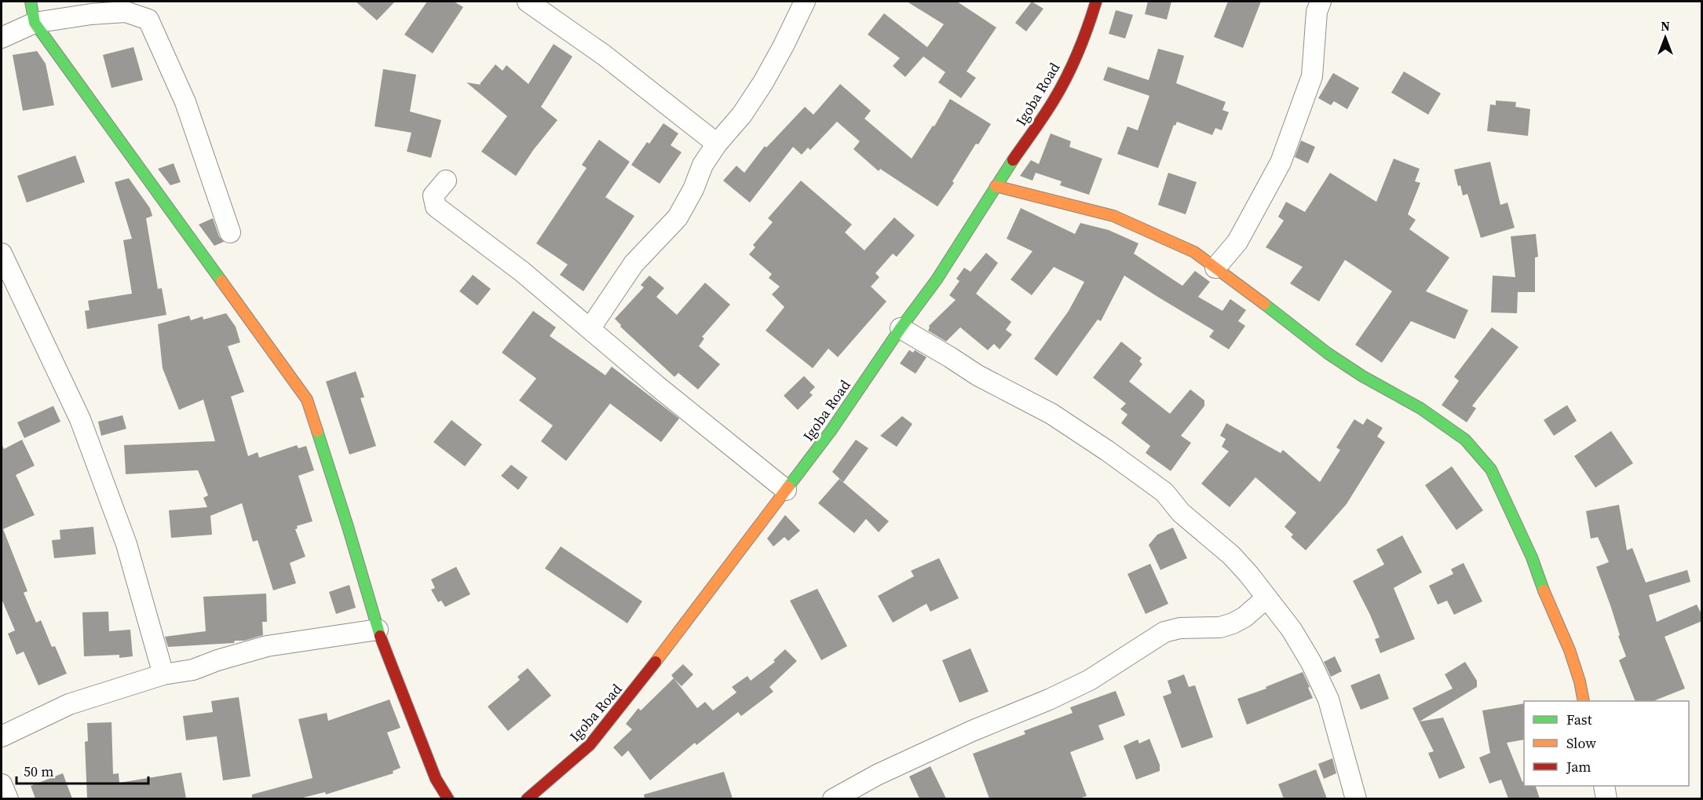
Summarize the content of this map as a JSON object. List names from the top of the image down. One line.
{"streets":{"street":["Igoba Road"]},"legend":["Fast","Slow","Jam"],"scale_bar":"50 m","north":"top"}
